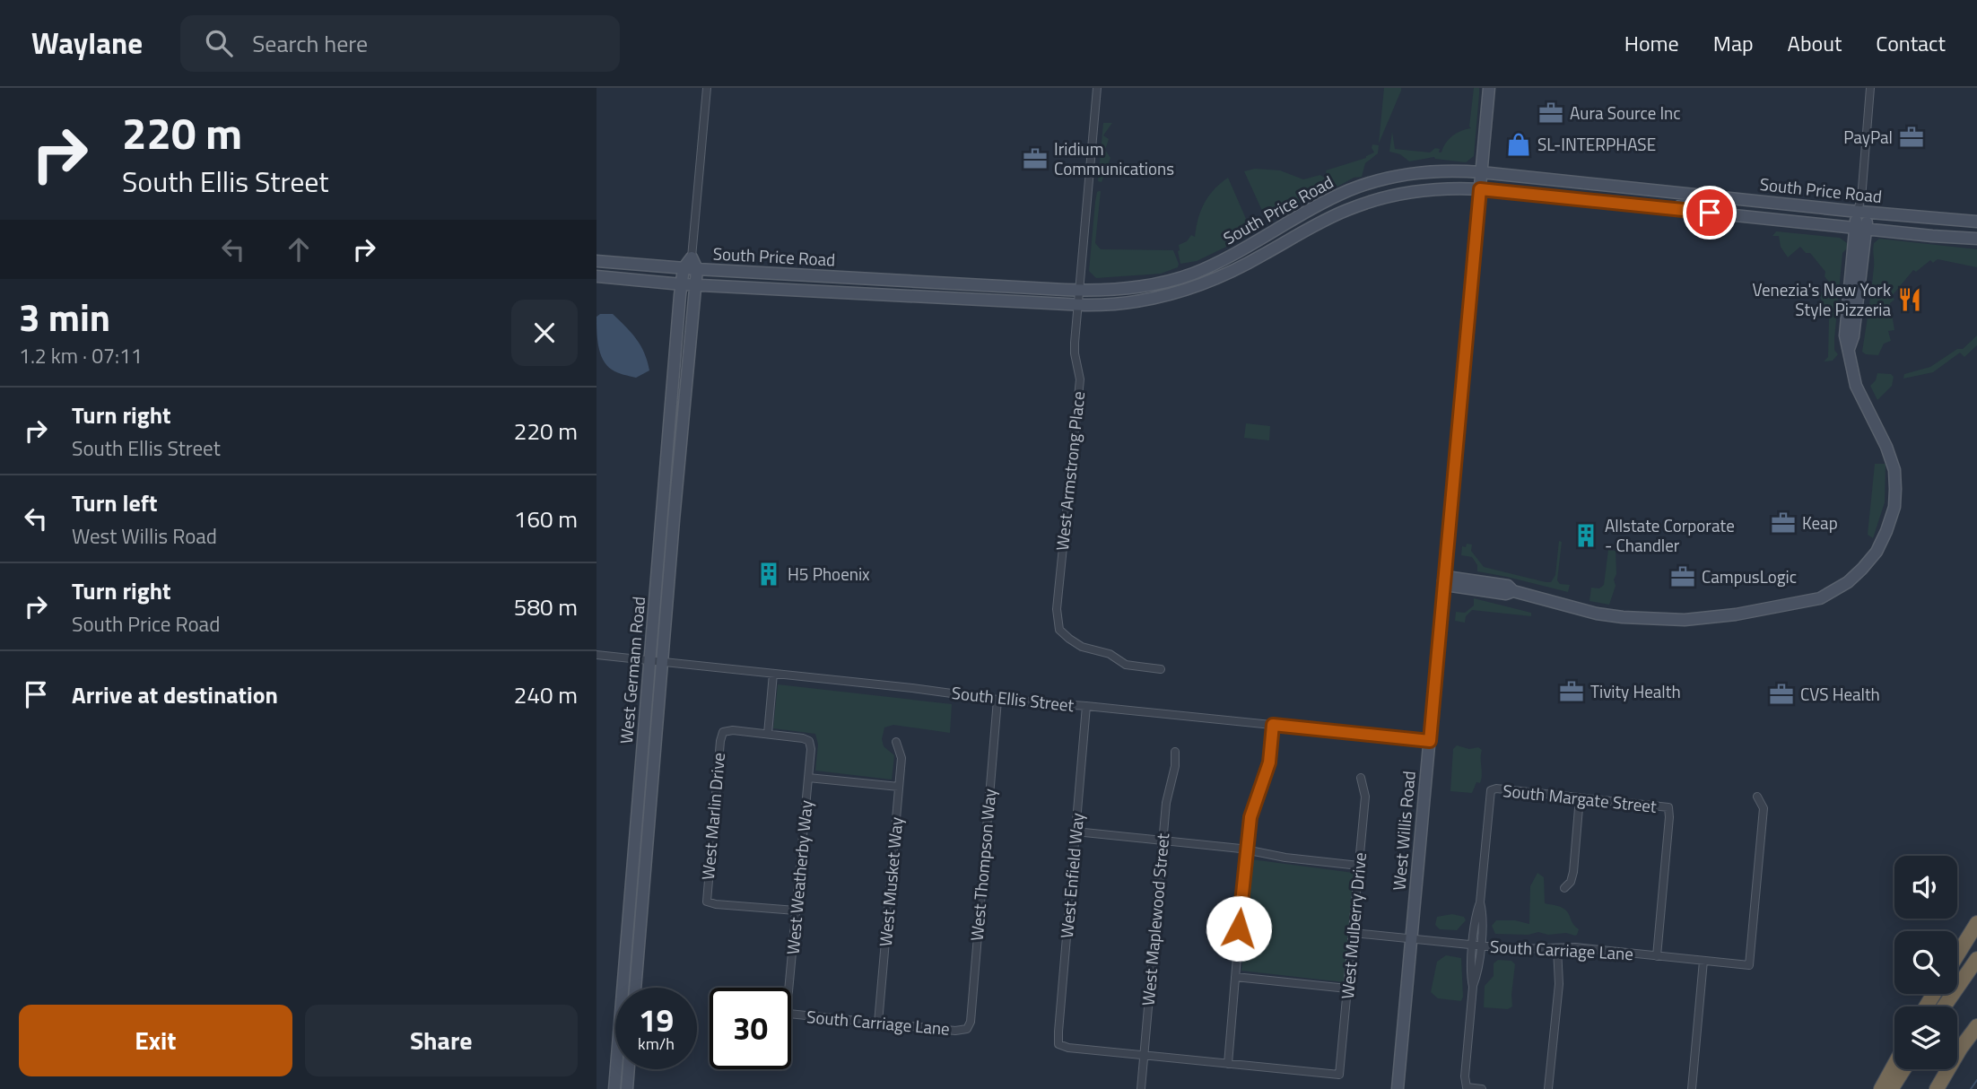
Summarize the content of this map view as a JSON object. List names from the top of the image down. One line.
{"streets":{"main road":["South Price Road","West Germann Road","West Willis Road"],"street":["West Armstrong Place","South Ellis Street","South Margate Street","West Marlin Drive","West Thompson Way","West Enfield Way","West Weatherby Way","West Musket Way","West Maplewood Street","West Mulberry Drive","South Carriage Lane"]},"crossings":[["South Price Road","West Armstrong Place"],["South Price Road","West Germann Road"],["South Price Road","West Willis Road"],["West Germann Road","South Ellis Street"],["South Ellis Street","West Willis Road"],["South Ellis Street","West Thompson Way"],["South Ellis Street","West Enfield Way"],["South Margate Street","South Carriage Lane"],["West Marlin Drive","West Weatherby Way"],["West Willis Road","South Carriage Lane"],["West Thompson Way","South Carriage Lane"],["West Enfield Way","West Maplewood Street"],["West Musket Way","South Carriage Lane"],["West Mulberry Drive","South Carriage Lane"]],"places":{"office":["Aura Source Inc","PayPal","Iridium Communications","Keap","CampusLogic","Tivity Health","CVS Health"],"shop":["SL-INTERPHASE"],"restaurant":["Venezia's New York Style Pizzeria"],"building":["Allstate Corporate - Chandler","H5 Phoenix"]},"page":{"header":"Waylane","search":"Search here","nav":["Home","Map","About","Contact"],"turn":["220 m","South Ellis Street"],"heading":["3 min","1.2 km · 07:11"],"list":[{"name":"Turn right","note":"South Ellis Street","value":"220 m"},{"name":"Turn left","note":"West Willis Road","value":"160 m"},{"name":"Turn right","note":"South Price Road","value":"580 m"},{"name":"Arrive at destination","value":"240 m"}],"speed":"19 km/h","limit":"30","buttons":["Exit","Share"]}}
